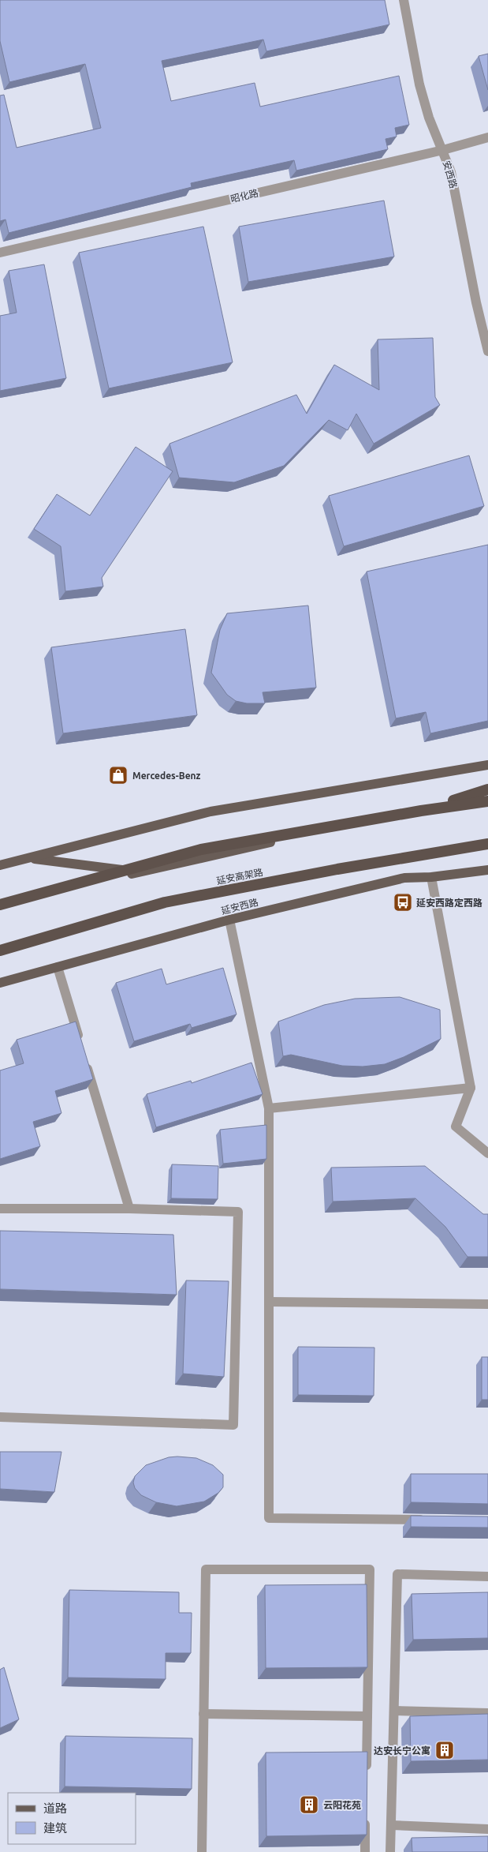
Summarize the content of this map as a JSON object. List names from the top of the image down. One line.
{"streets":{"highway":["延安高架路"],"main road":["延安西路"],"street":["安西路","昭化路"]},"crossings":[["安西路","昭化路"]],"places":{"shop":["Mercedes-Benz"],"bus stop":["延安西路定西路"],"building":["达安长宁公寓","云阳花苑"]},"legend":["道路","建筑"]}
